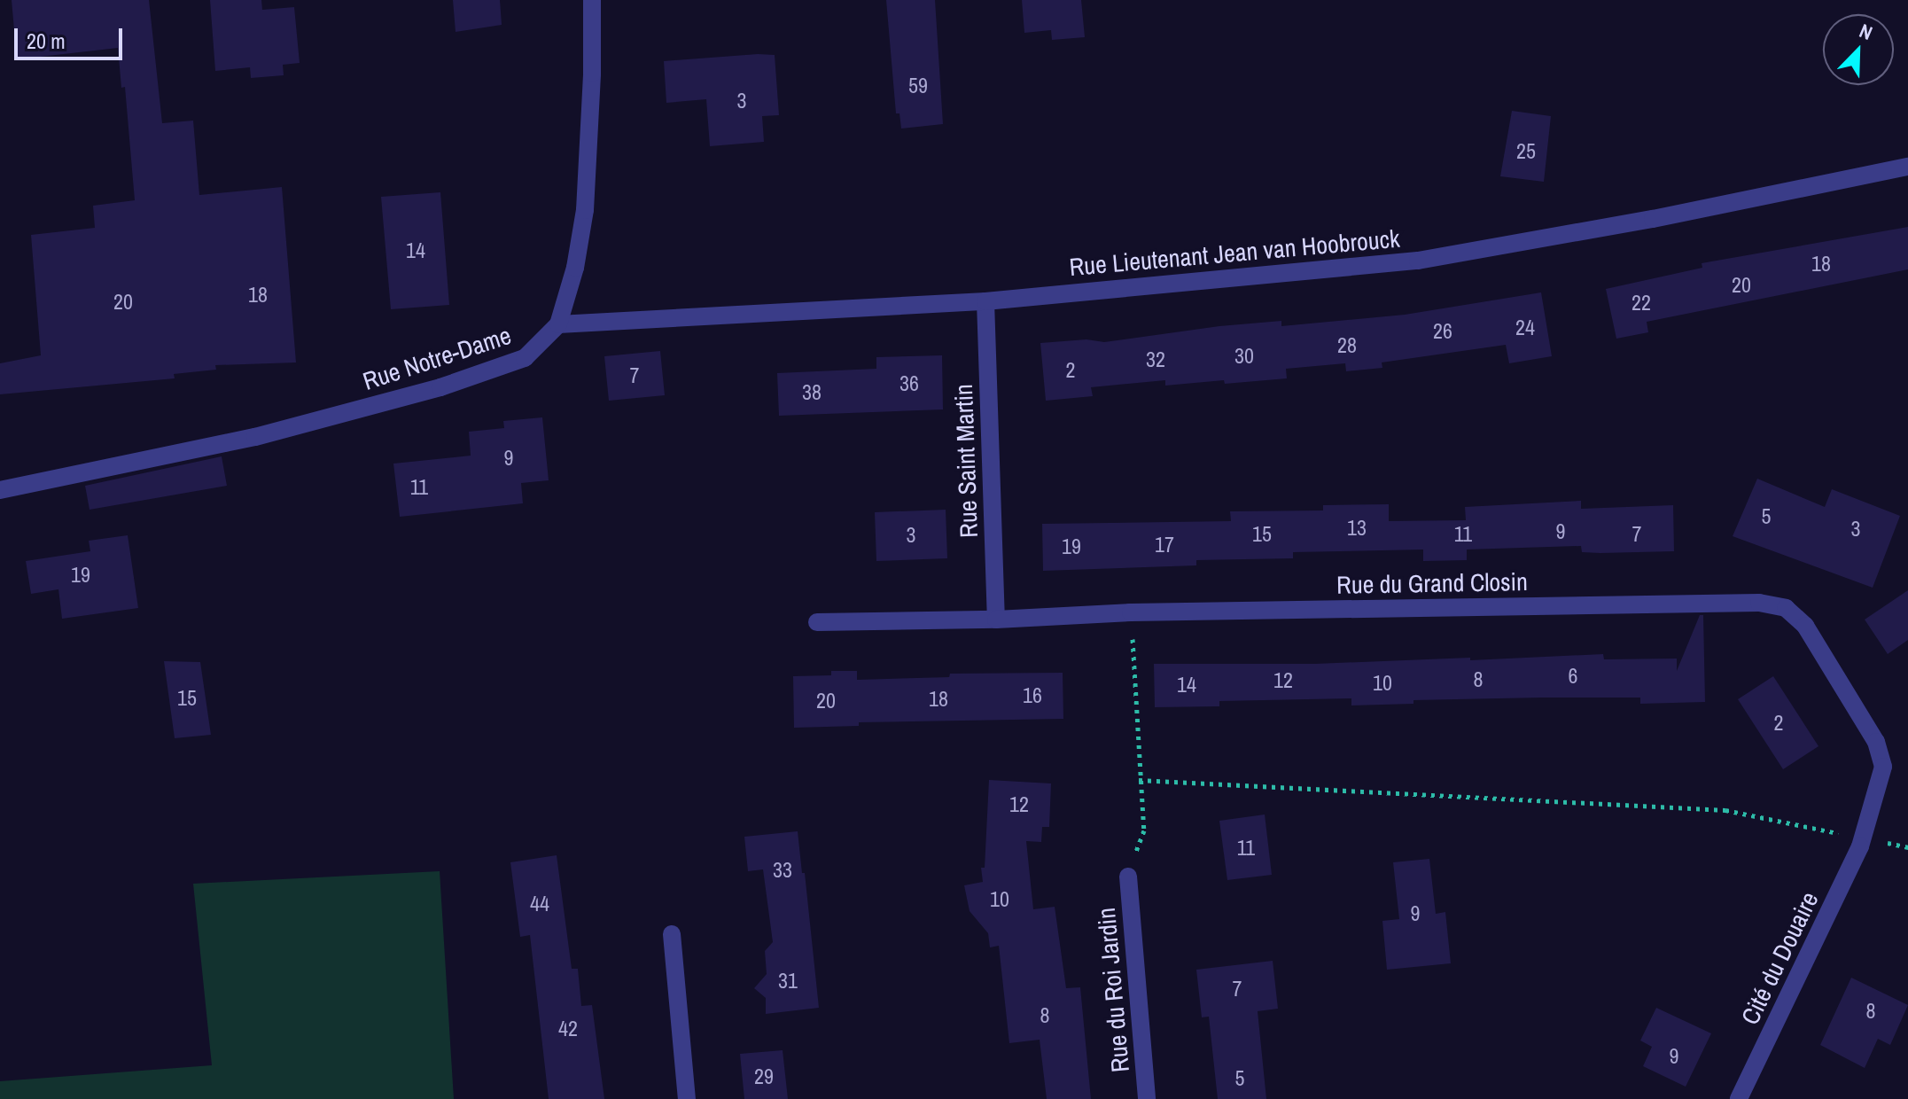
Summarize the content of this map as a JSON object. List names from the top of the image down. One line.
{"streets":{"street":["Rue Lieutenant Jean van Hoobrouck","Rue Notre-Dame","Rue Saint Martin","Rue du Grand Closin","Cité du Douaire","Rue du Roi Jardin"]},"crossings":[["Rue Lieutenant Jean van Hoobrouck","Rue Notre-Dame"],["Rue Lieutenant Jean van Hoobrouck","Rue Saint Martin"],["Rue Saint Martin","Rue du Grand Closin"],["Rue du Grand Closin","Cité du Douaire"]],"house_numbers":["59","3","25","14","18","20","18","20","22","24","26","28","30","32","2","7","36","38","9","11","5","13","3","9","15","11","7","3","17","19","19","6","8","12","10","14","16","15","18","20","2","12","11","33","10","44","9","31","7","8","8","42","9","29","5"],"scale_bar":"20 m","north":"top right"}
